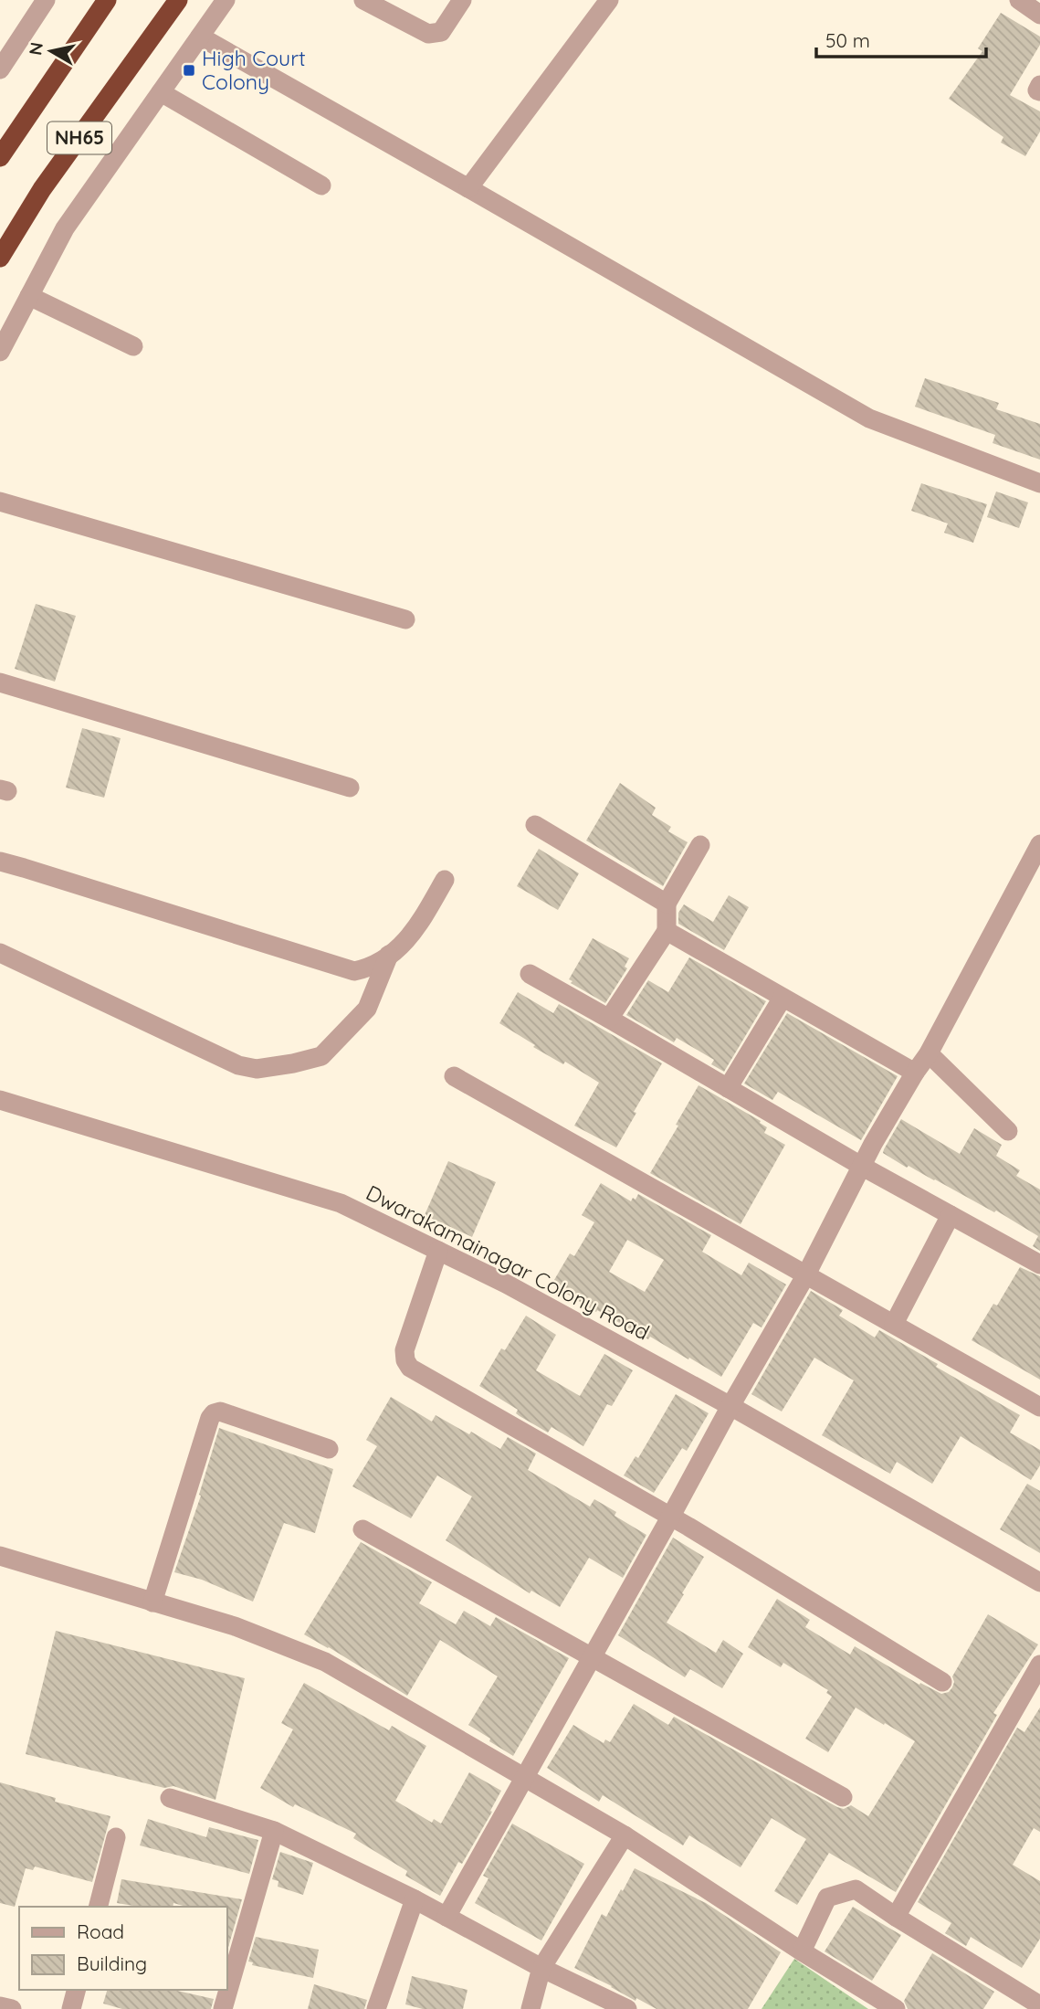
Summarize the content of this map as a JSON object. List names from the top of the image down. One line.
{"streets":{"highway":["NH65"],"street":["Dwarakamainagar Colony Road"]},"places":{"transit":["High Court Colony"]},"legend":["Road","Building"],"scale_bar":"50 m","north":"left"}
